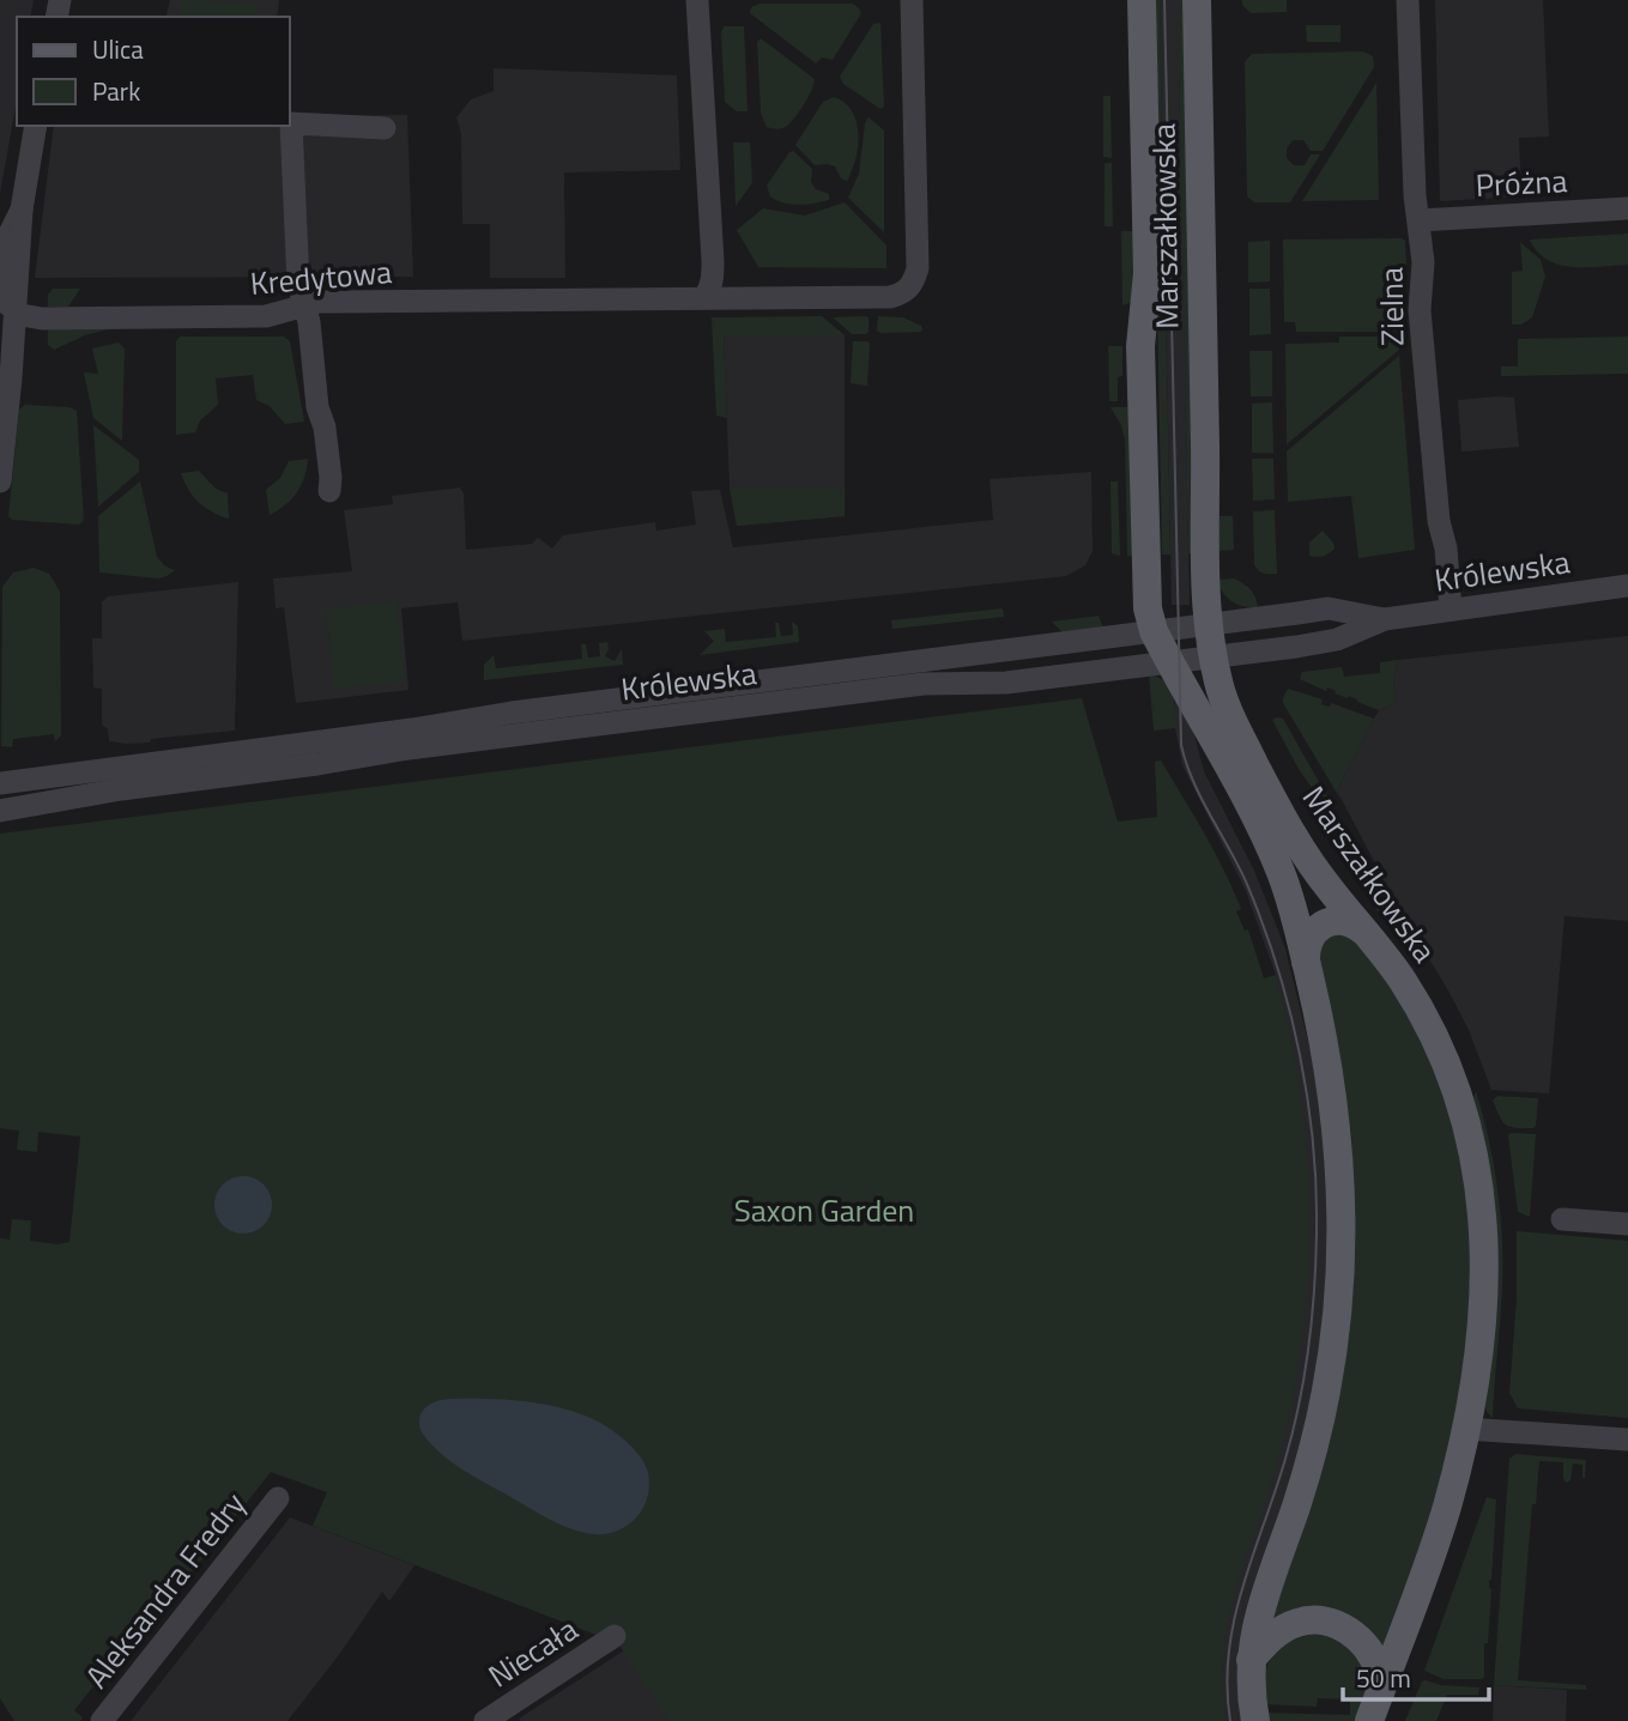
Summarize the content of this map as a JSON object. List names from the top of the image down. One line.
{"streets":{"main road":["Marszałkowska"],"street":["Próżna","Kredytowa","Zielna","Królewska","Aleksandra Fredry","Niecała"]},"crossings":[["Próżna","Zielna"],["Marszałkowska","Królewska"],["Zielna","Królewska"]],"parks":["Saxon Garden"],"legend":["Ulica","Park"],"scale_bar":"50 m"}
